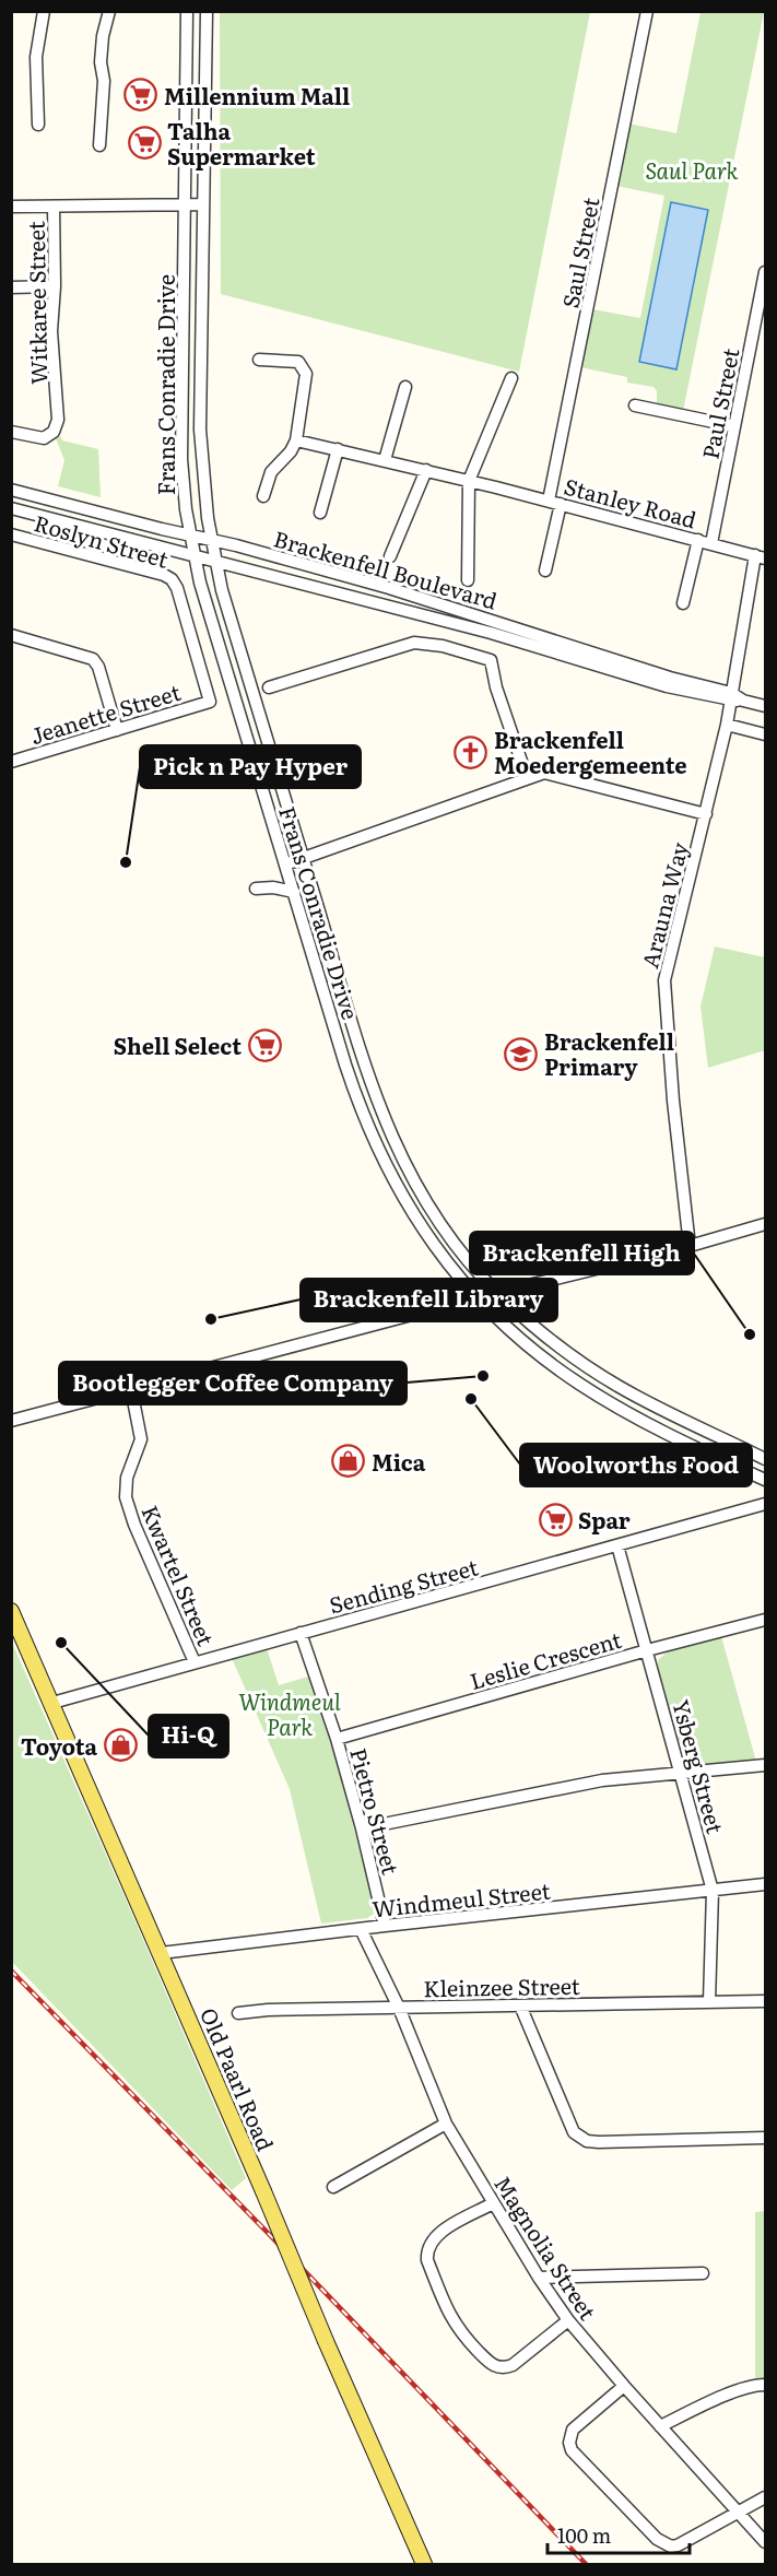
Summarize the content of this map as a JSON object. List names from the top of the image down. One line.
{"streets":{"main road":["Old Paarl Road"],"street":["Saul Street","Witkaree Street","Frans Conradie Drive","Paul Street","Stanley Road","Roslyn Street","Brackenfell Boulevard","Jeanette Street","Arauna Way","Kwartel Street","Sending Street","Leslie Crescent","Ysberg Street","Pietro Street","Windmeul Street","Kleinzee Street","Magnolia Street"]},"crossings":[["Saul Street","Stanley Road"],["Frans Conradie Drive","Brackenfell Boulevard"],["Paul Street","Stanley Road"],["Stanley Road","Brackenfell Boulevard"],["Stanley Road","Arauna Way"],["Roslyn Street","Jeanette Street"],["Brackenfell Boulevard","Arauna Way"],["Kwartel Street","Sending Street"],["Sending Street","Ysberg Street"],["Sending Street","Pietro Street"],["Sending Street","Old Paarl Road"],["Leslie Crescent","Ysberg Street"],["Leslie Crescent","Pietro Street"],["Ysberg Street","Windmeul Street"],["Ysberg Street","Kleinzee Street"],["Pietro Street","Windmeul Street"],["Windmeul Street","Old Paarl Road"],["Windmeul Street","Magnolia Street"],["Kleinzee Street","Magnolia Street"]],"parks":["Saul Park","Windmeul Park"],"places":{"supermarket":["Millennium Mall","Talha Supermarket","Shell Select","Spar"],"church":["Brackenfell Moedergemeente"],"other":["Pick n Pay Hyper","Brackenfell Library","Brackenfell High","Bootlegger Coffee Company","Woolworths Food","Hi-Q"],"school or university":["Brackenfell Primary"],"shop":["Mica","Toyota"]},"scale_bar":"100 m"}
